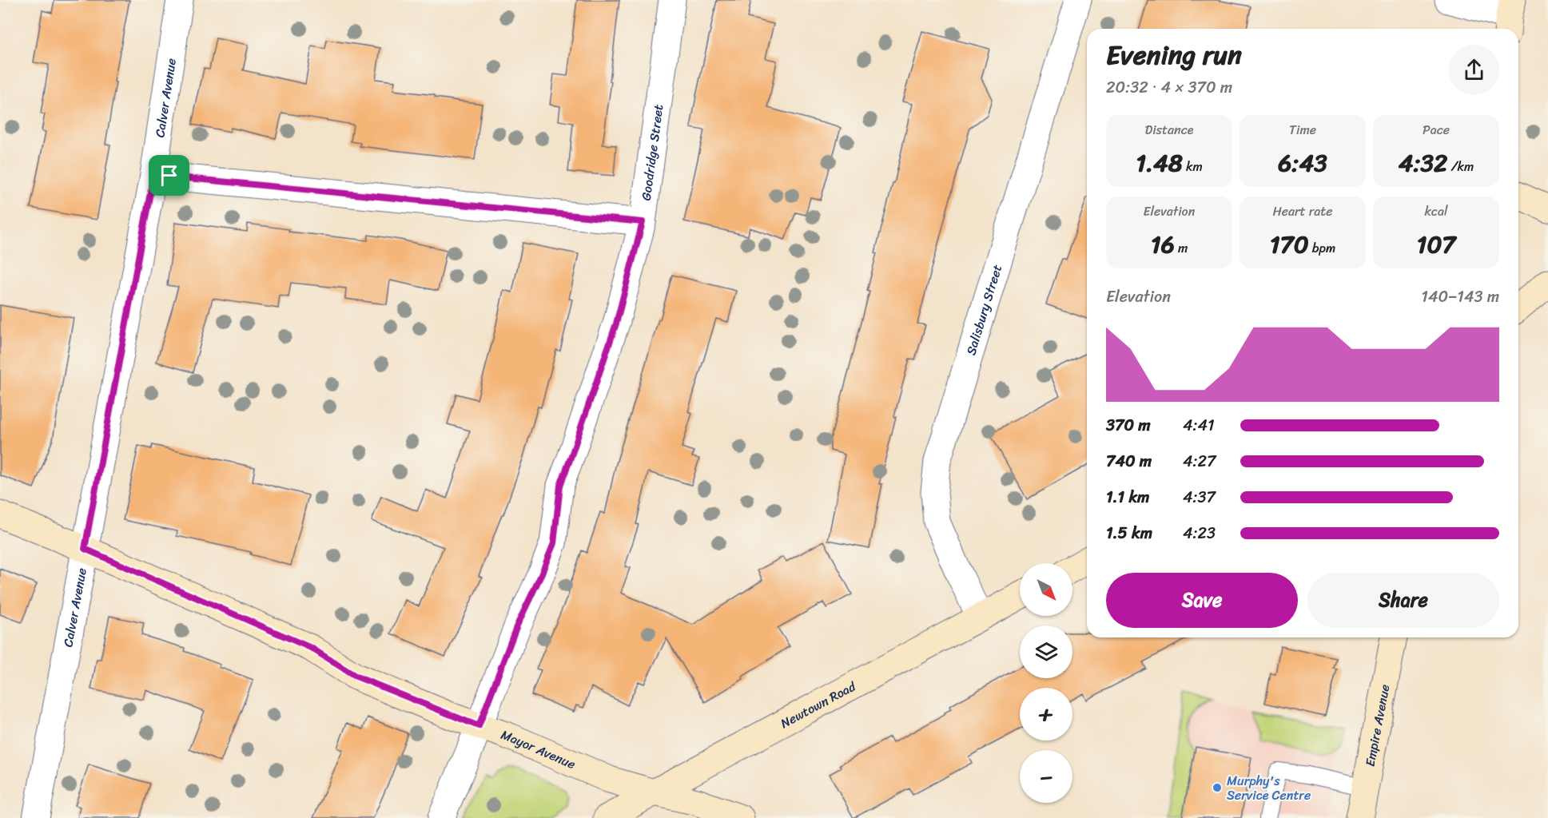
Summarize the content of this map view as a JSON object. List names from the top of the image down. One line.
{"streets":{"street":["Calver Avenue","Goodridge Street","Salisbury Street","Newtown Road","Empire Avenue","Mayor Avenue"]},"crossings":[["Calver Avenue","Mayor Avenue"],["Goodridge Street","Mayor Avenue"],["Salisbury Street","Newtown Road"],["Newtown Road","Mayor Avenue"]],"places":["Murphy's Service Centre"],"north":"bottom right","page":{"heading":["Evening run","20:32 · 4 × 370 m"],"stats":[["Distance","1.48 km"],["Time","6:43"],["Pace","4:32 /km"],["Elevation","16 m"],["Heart rate","170 bpm"],["kcal","107"]],"chart":["Elevation","140–143 m"],"list":[{"name":"370 m","note":"4:41"},{"name":"740 m","note":"4:27"},{"name":"1.1 km","note":"4:37"},{"name":"1.5 km","note":"4:23"}],"map_buttons":["+","−"],"buttons":["Save","Share"]}}
